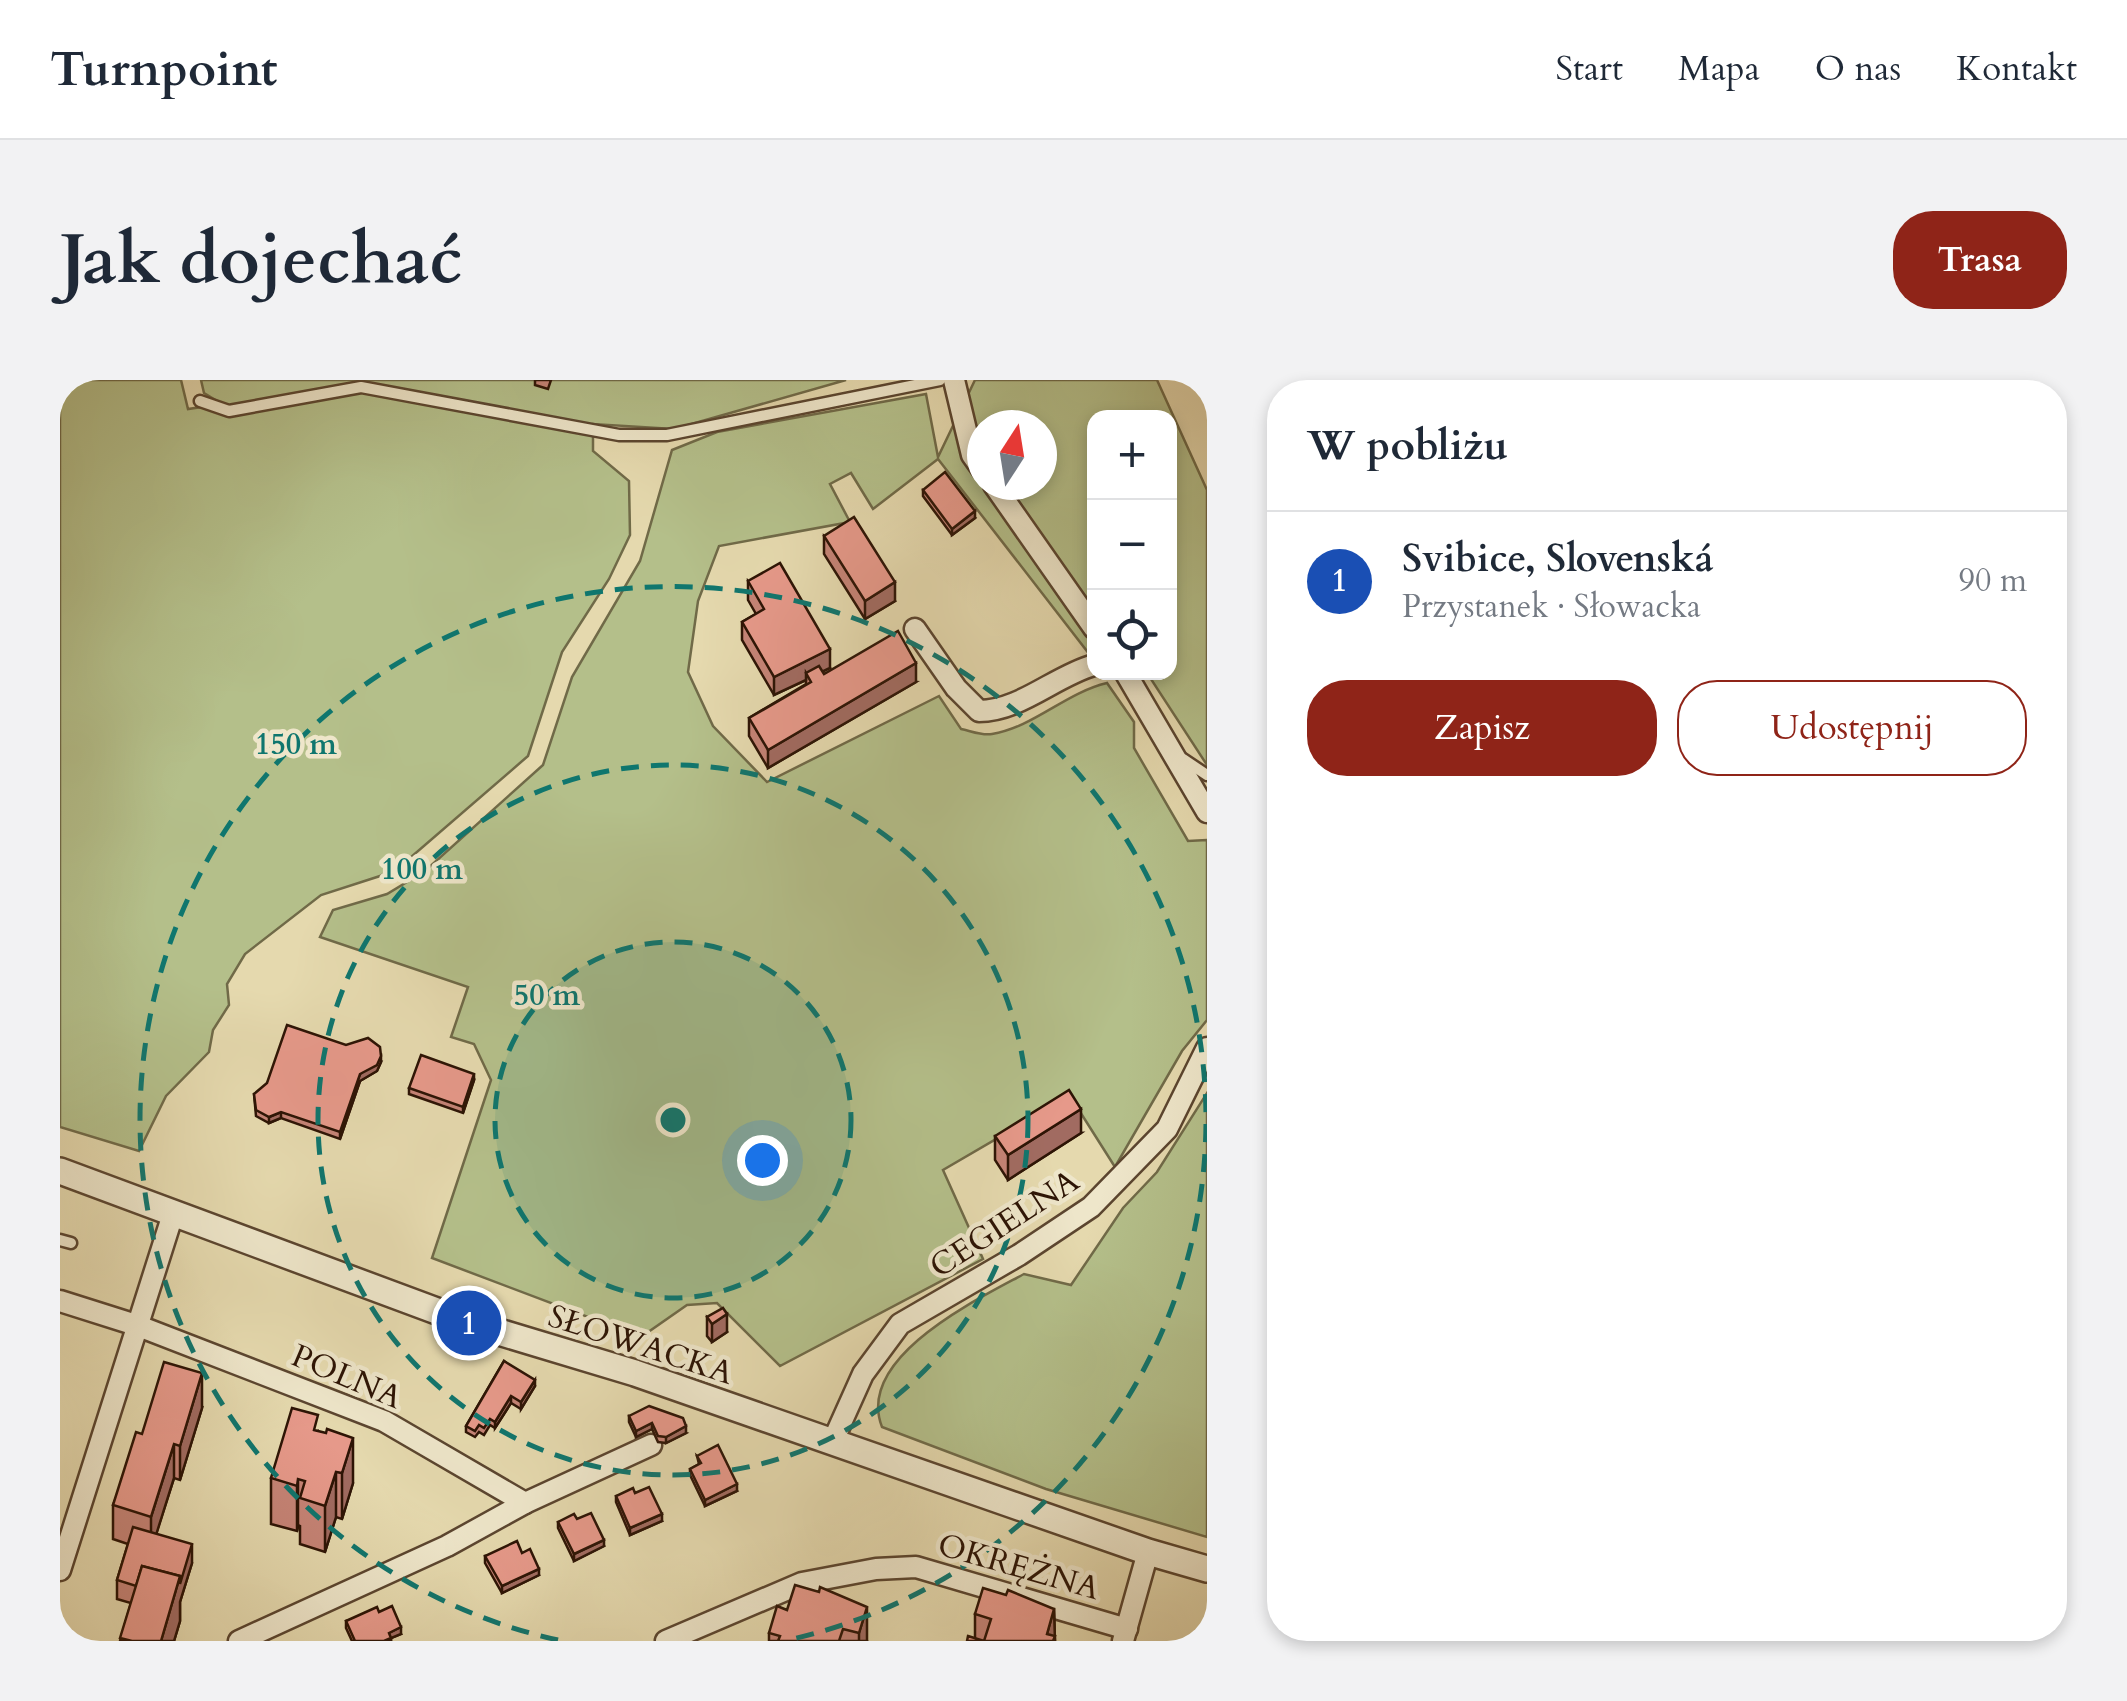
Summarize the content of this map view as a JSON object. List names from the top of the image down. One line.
{"streets":{"street":["CEGIELNA","SŁOWACKA","POLNA","OKRĘŻNA"]},"crossings":[["CEGIELNA","SŁOWACKA"],["SŁOWACKA","OKRĘŻNA"]],"north":"top","page":{"header":"Turnpoint","nav":["Start","Mapa","O nas","Kontakt"],"buttons":["Trasa",["Zapisz","Udostępnij"]],"title":"Jak dojechać","heading":"W pobliżu","map_buttons":["+","−"],"list":[{"mark":"1","name":"Svibice, Slovenská","note":"Przystanek · Słowacka","value":"90 m"}],"pins":"1"},"rings":["150 m","100 m","50 m"]}
